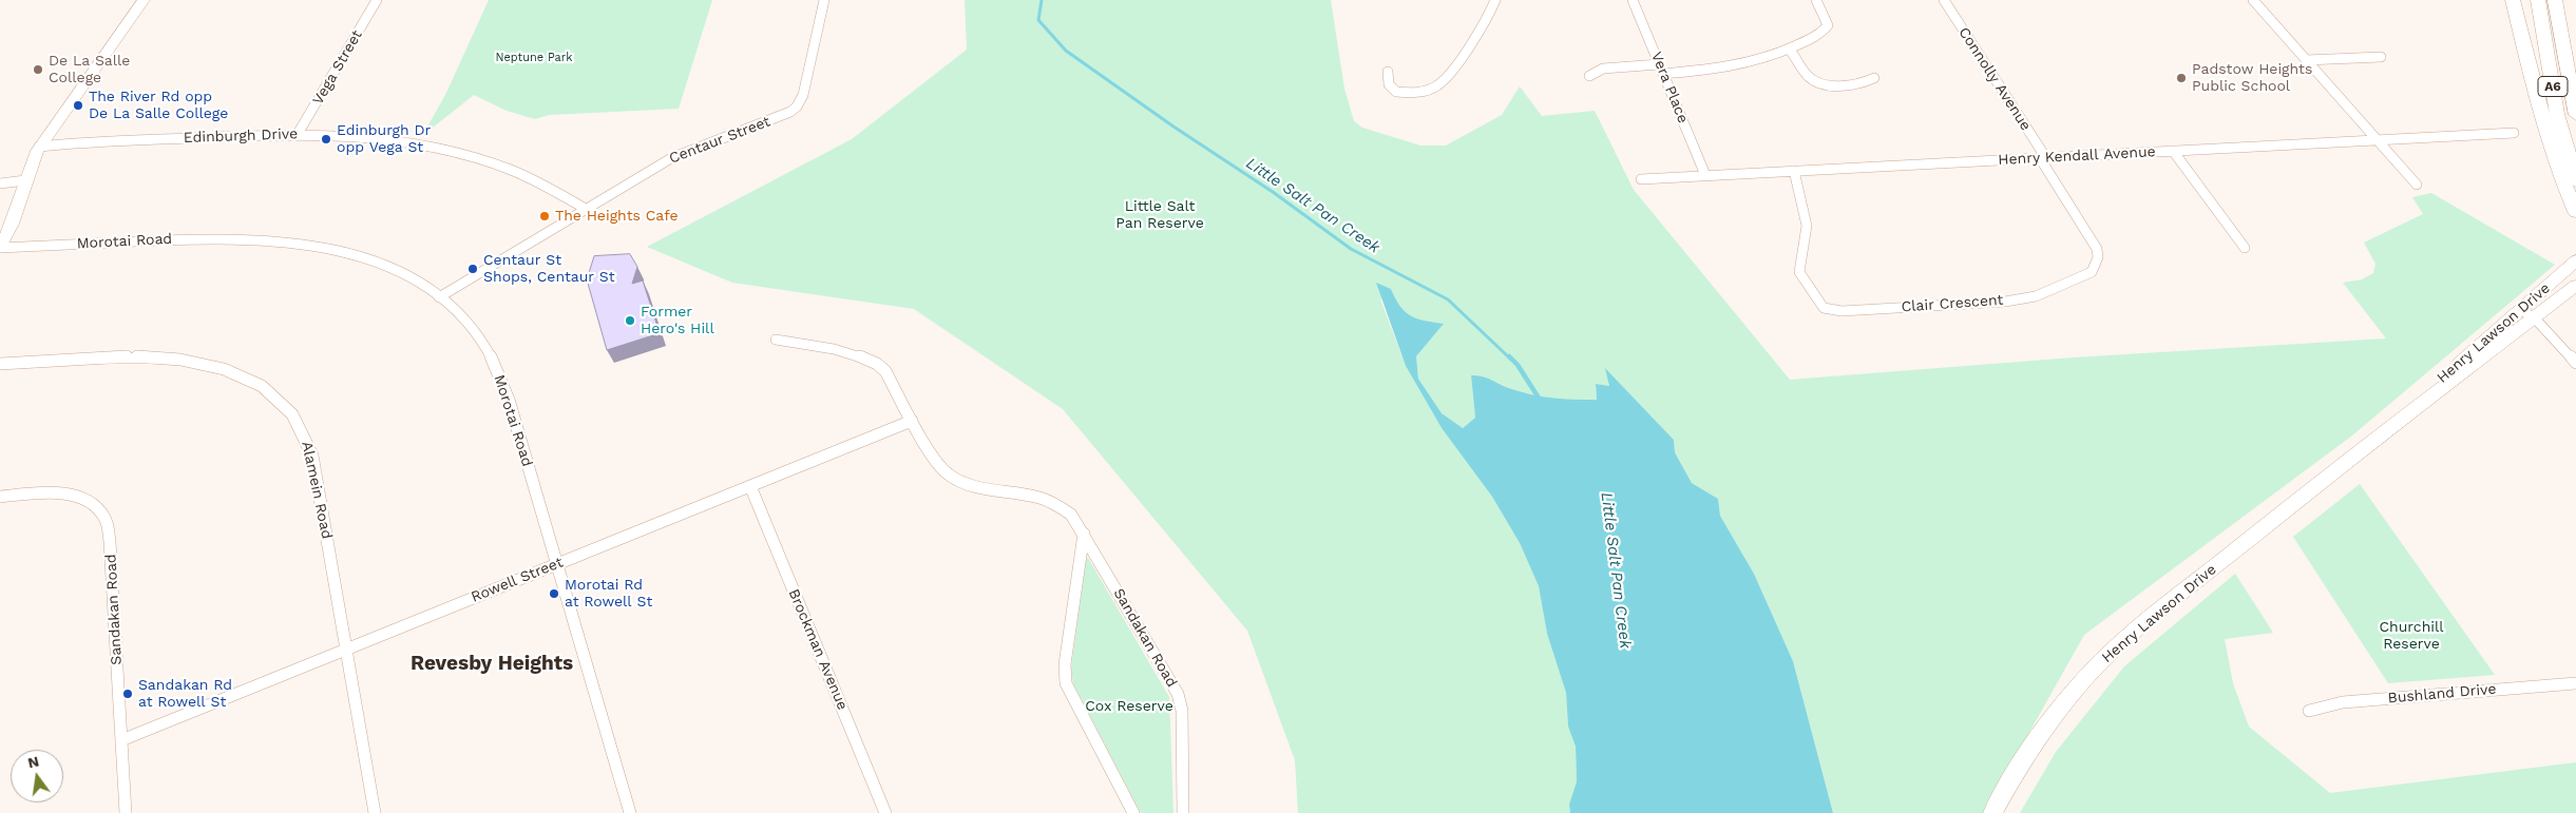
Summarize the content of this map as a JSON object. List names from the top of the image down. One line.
{"streets":{"highway":["A6"],"main road":["Henry Lawson Drive"],"street":["Vega Street","Connolly Avenue","Vera Place","Edinburgh Drive","Centaur Street","Henry Kendall Avenue","Morotai Road","Clair Crescent","Alamein Road","Rowell Street","Sandakan Road","Brockman Avenue","Bushland Drive"]},"crossings":[["Vega Street","Edinburgh Drive"],["Connolly Avenue","Henry Kendall Avenue"],["Connolly Avenue","Clair Crescent"],["Vera Place","Henry Kendall Avenue"],["Edinburgh Drive","Centaur Street"],["Centaur Street","Morotai Road"],["Henry Kendall Avenue","Clair Crescent"],["Morotai Road","Rowell Street"],["Alamein Road","Rowell Street"],["Rowell Street","Sandakan Road"],["Rowell Street","Brockman Avenue"]],"districts":["Revesby Heights"],"water":["Little Salt Pan Creek"],"parks":["Neptune Park","Little Salt Pan Reserve","Churchill Reserve","Cox Reserve"],"places":["De La Salle College","Padstow Heights Public School","The River Rd opp De La Salle College","Edinburgh Dr opp Vega St","The Heights Cafe","Centaur St Shops, Centaur St","Former Hero's Hill","Morotai Rd at Rowell St","Sandakan Rd at Rowell St"],"north":"top"}
